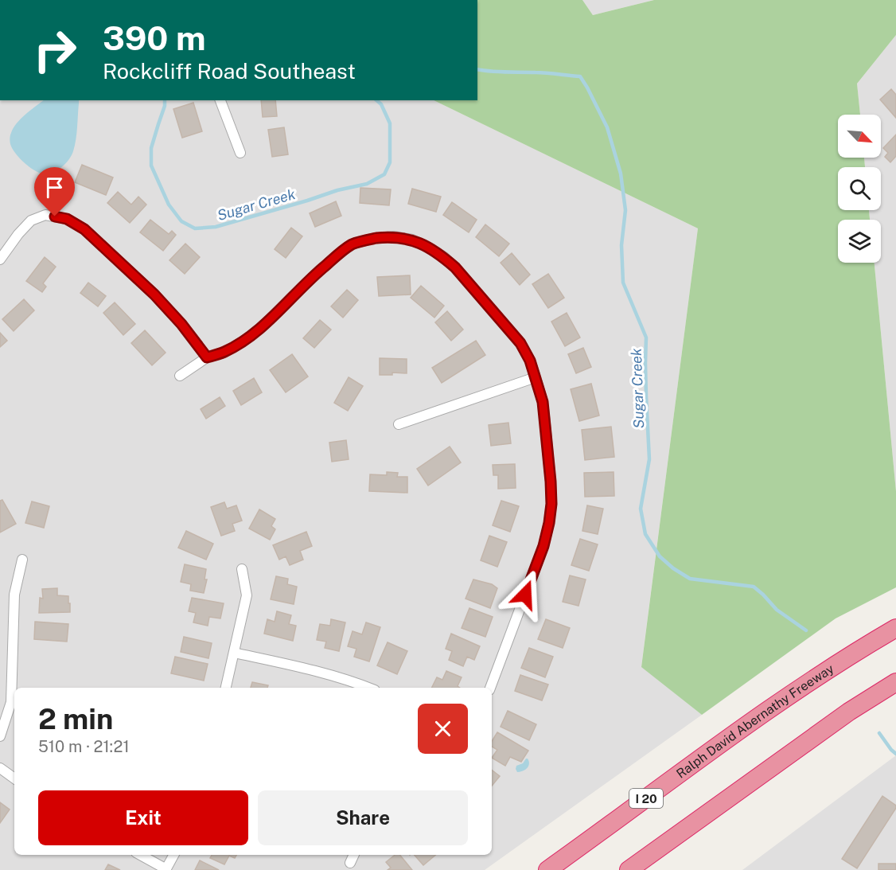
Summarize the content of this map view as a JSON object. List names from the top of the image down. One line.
{"streets":{"highway":["Ralph David Abernathy Freeway","I 20"]},"water":["Sugar Creek"],"north":"bottom right","page":{"turn":["390 m","Rockcliff Road Southeast"],"heading":["2 min","510 m · 21:21"],"buttons":["Exit","Share"]}}
